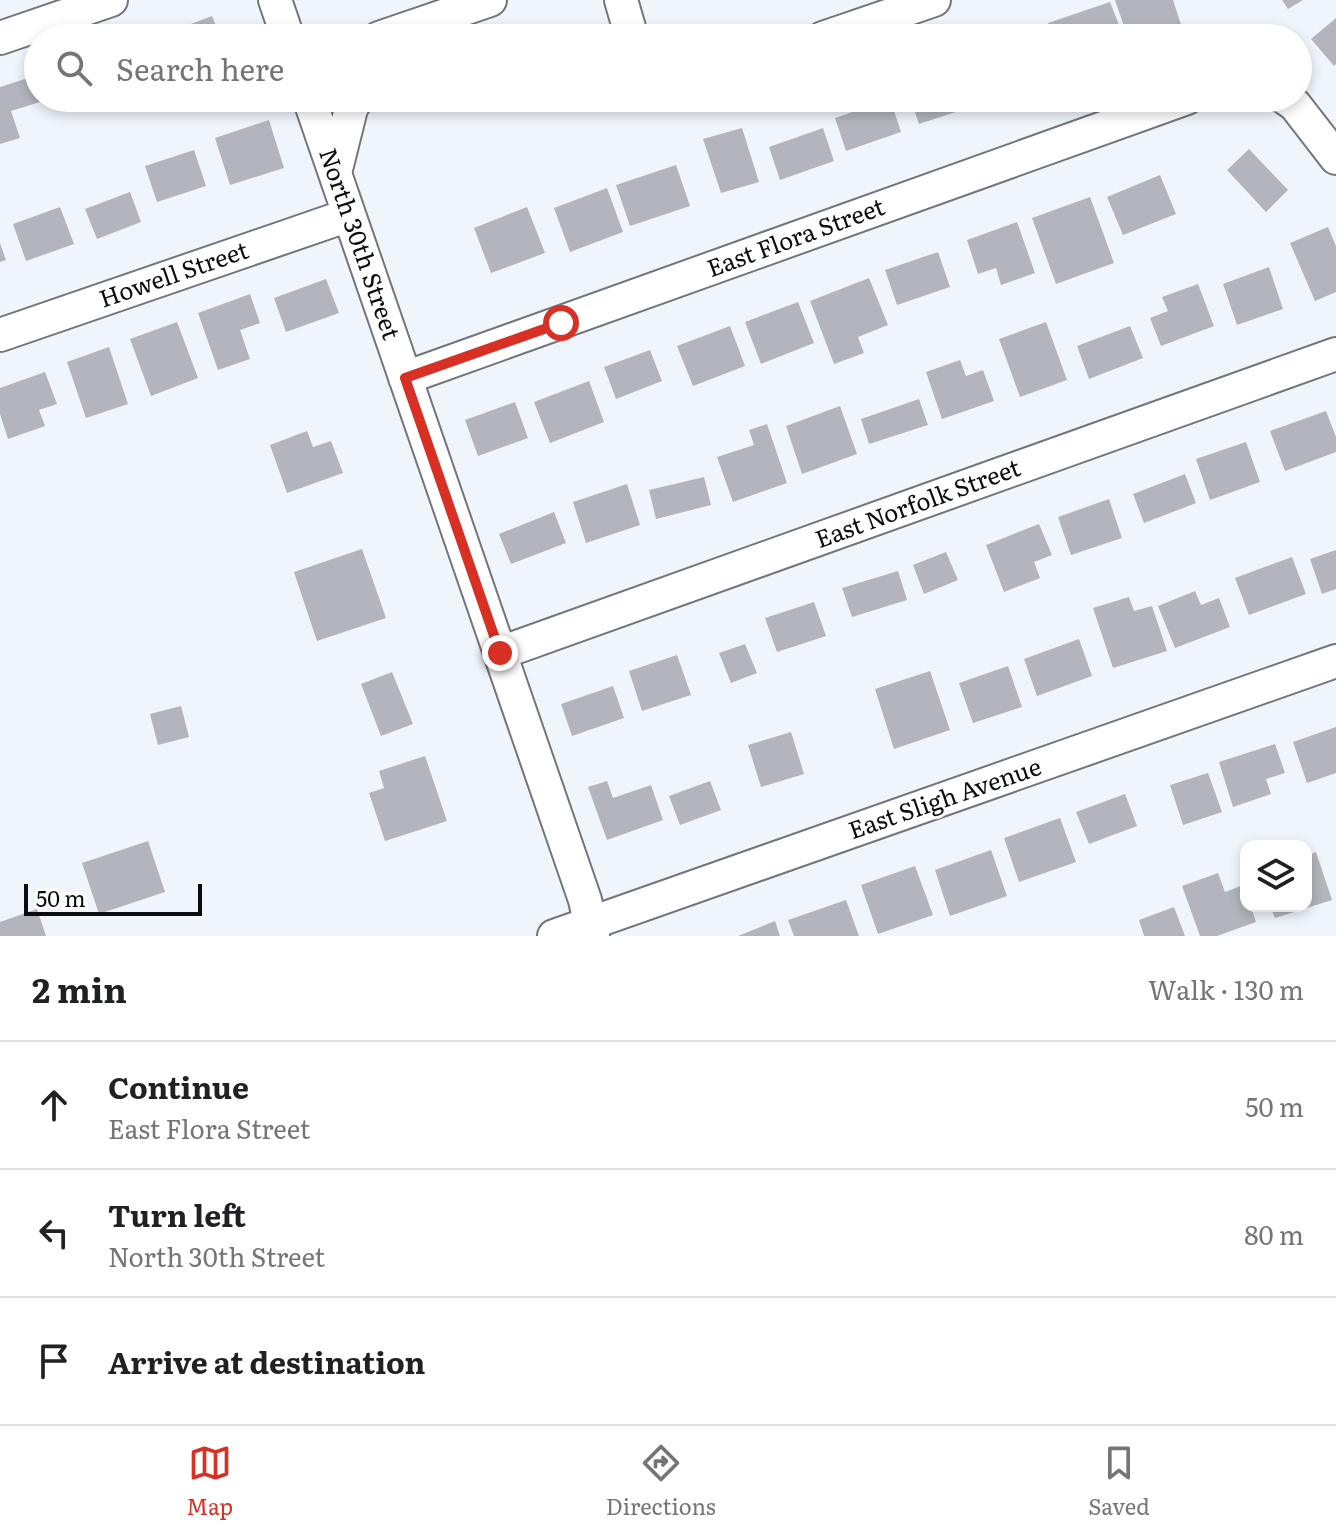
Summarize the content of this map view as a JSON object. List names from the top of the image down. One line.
{"streets":{"street":["East Flora Street","North 30th Street","Howell Street","East Norfolk Street","East Sligh Avenue"]},"crossings":[["East Flora Street","North 30th Street"],["North 30th Street","Howell Street"],["North 30th Street","East Norfolk Street"],["North 30th Street","East Sligh Avenue"]],"scale_bar":"50 m","page":{"search":"Search here","scale":"50 m","heading":["2 min","Walk · 130 m"],"list":[["Continue","East Flora Street","50 m"],["Turn left","North 30th Street","80 m"],"Arrive at destination"],"nav":["Map","Directions","Saved"]}}
